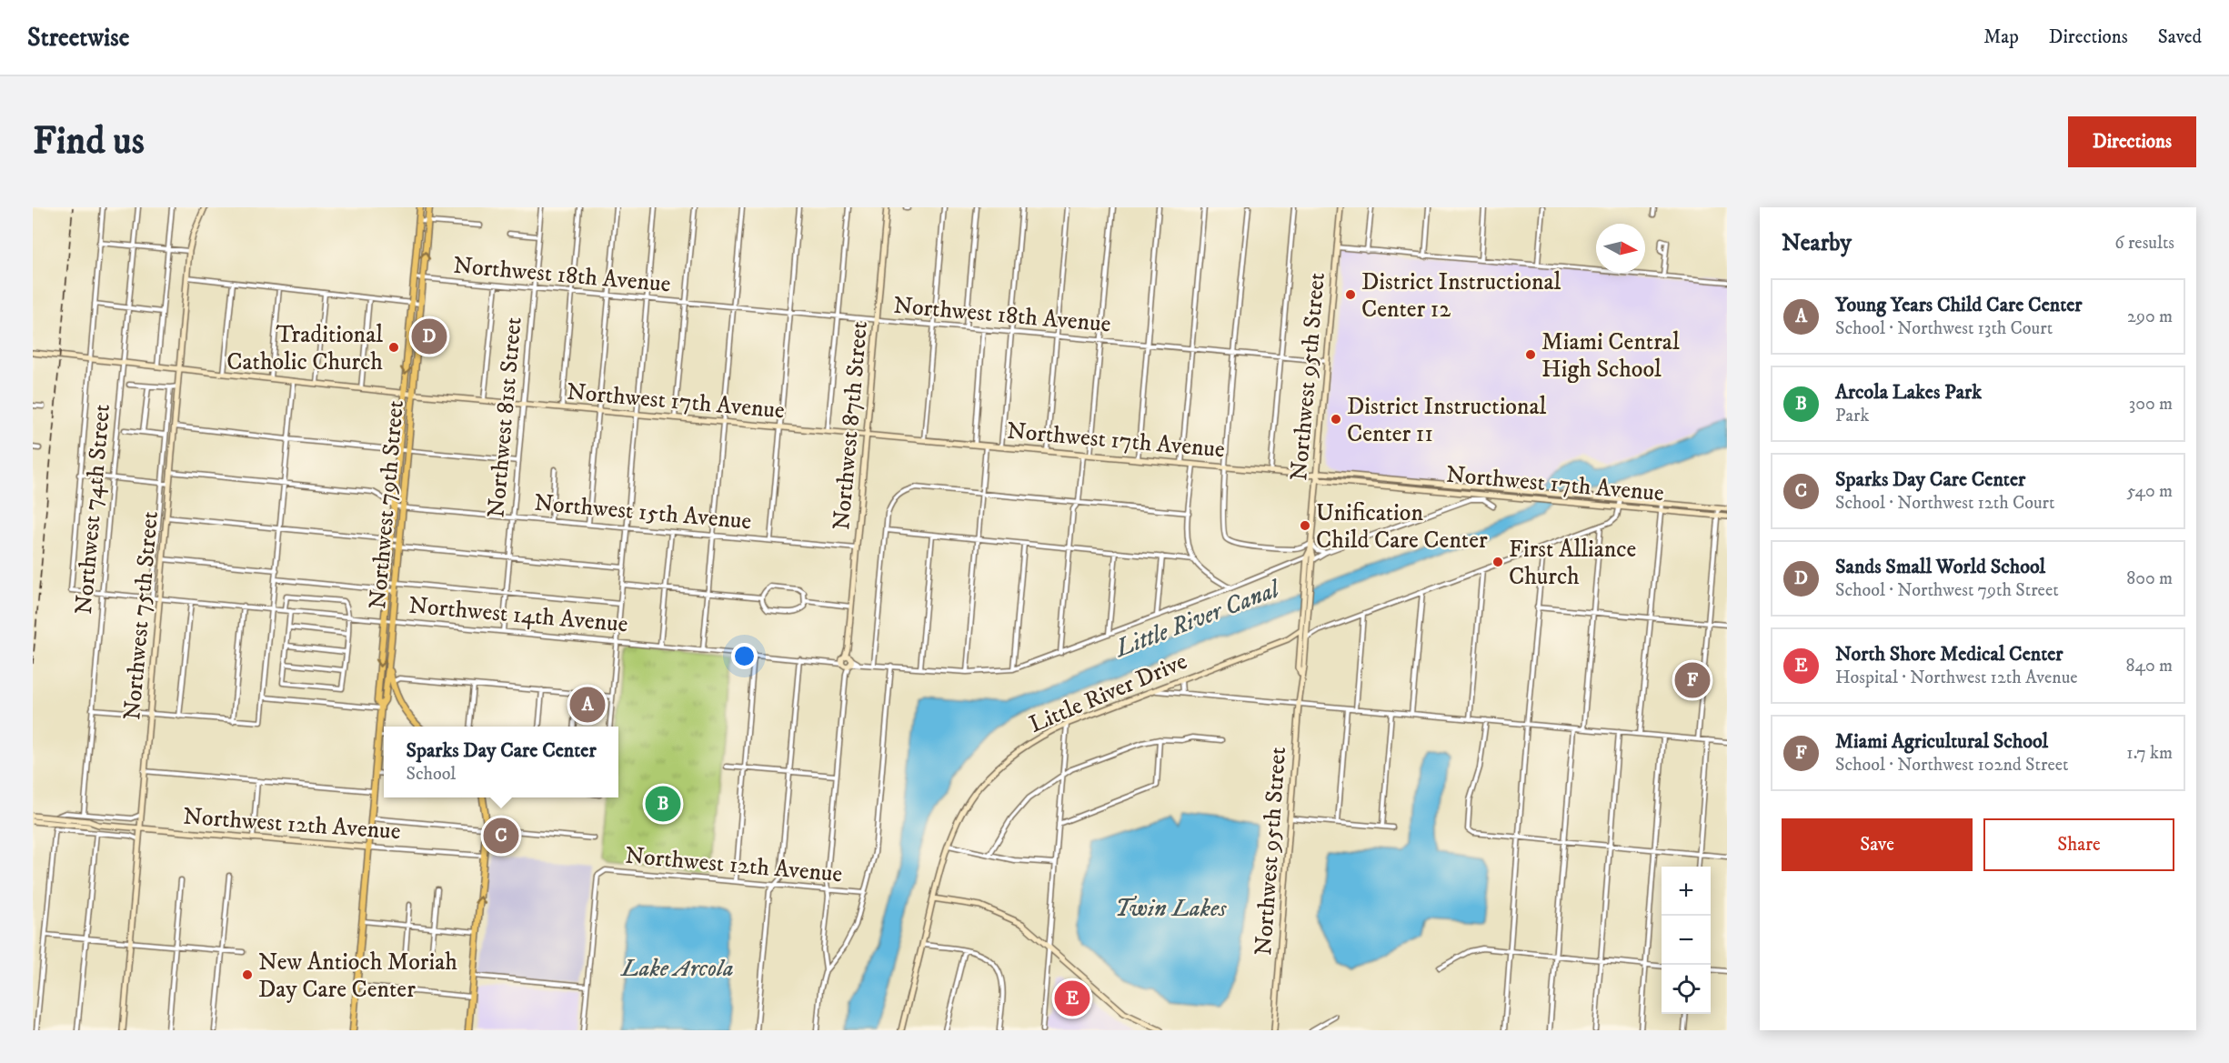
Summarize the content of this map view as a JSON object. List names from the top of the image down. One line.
{"streets":{"main road":["Northwest 95th Street","Northwest 17th Avenue","Northwest 87th Street","Northwest 79th Street","Northwest 75th Street","Little River Drive","Northwest 12th Avenue"],"street":["Northwest 18th Avenue","Northwest 81st Street","Northwest 74th Street","Northwest 15th Avenue","Northwest 14th Avenue"]},"crossings":[["Northwest 18th Avenue","Northwest 95th Street"],["Northwest 18th Avenue","Northwest 81st Street"],["Northwest 18th Avenue","Northwest 87th Street"],["Northwest 18th Avenue","Northwest 79th Street"],["Northwest 95th Street","Northwest 17th Avenue"],["Northwest 95th Street","Northwest 14th Avenue"],["Northwest 95th Street","Little River Drive"],["Northwest 17th Avenue","Northwest 81st Street"],["Northwest 17th Avenue","Northwest 87th Street"],["Northwest 17th Avenue","Northwest 79th Street"],["Northwest 17th Avenue","Northwest 74th Street"],["Northwest 17th Avenue","Northwest 75th Street"],["Northwest 81st Street","Northwest 15th Avenue"],["Northwest 81st Street","Northwest 14th Avenue"],["Northwest 87th Street","Northwest 15th Avenue"],["Northwest 87th Street","Northwest 14th Avenue"],["Northwest 87th Street","Northwest 12th Avenue"],["Northwest 79th Street","Northwest 15th Avenue"],["Northwest 79th Street","Northwest 14th Avenue"],["Northwest 79th Street","Northwest 12th Avenue"],["Northwest 74th Street","Northwest 14th Avenue"],["Northwest 15th Avenue","Northwest 75th Street"],["Northwest 14th Avenue","Northwest 75th Street"],["Northwest 75th Street","Northwest 12th Avenue"]],"water":["Little River Canal","Twin Lakes","Lake Arcola"],"places":["District Instructional Center 12","Traditional Catholic Church","Miami Central High School","District Instructional Center 11","Unification Child Care Center","First Alliance Church","New Antioch Moriah Day Care Center"],"north":"right","page":{"header":"Streetwise","nav":["Map","Directions","Saved"],"buttons":["Directions",["Save","Share"]],"title":"Find us","heading":["Nearby","6 results"],"list":[{"mark":"A","name":"Young Years Child Care Center","note":"School · Northwest 13th Court","value":"290 m"},{"mark":"B","name":"Arcola Lakes Park","note":"Park","value":"300 m"},{"mark":"C","name":"Sparks Day Care Center","note":"School · Northwest 12th Court","value":"540 m"},{"mark":"D","name":"Sands Small World School","note":"School · Northwest 79th Street","value":"800 m"},{"mark":"E","name":"North Shore Medical Center","note":"Hospital · Northwest 12th Avenue","value":"840 m"},{"mark":"F","name":"Miami Agricultural School","note":"School · Northwest 102nd Street","value":"1.7 km"}],"pins":["D","F","A","B","C","E"],"popup":["Sparks Day Care Center","School"],"map_buttons":["+","−"]}}
